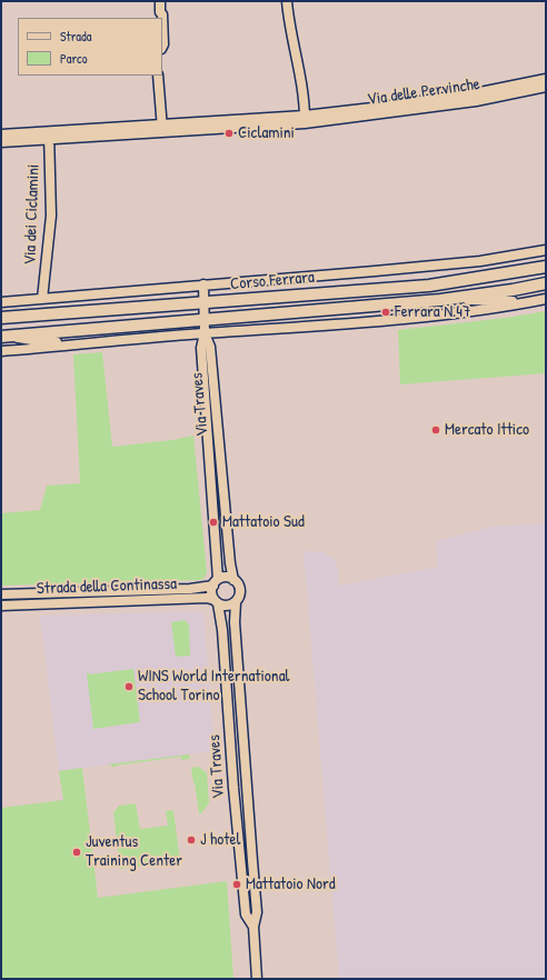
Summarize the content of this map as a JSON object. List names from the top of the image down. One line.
{"streets":{"main road":["Corso Ferrara"],"street":["Via delle Pervinche","Via dei Ciclamini","Via Traves","Strada della Continassa"]},"crossings":[["Via delle Pervinche","Via dei Ciclamini"],["Via dei Ciclamini","Corso Ferrara"],["Corso Ferrara","Via Traves"],["Via Traves","Strada della Continassa"]],"places":["Ciclamini","Ferrara N.47","Mercato Ittico","Mattatoio Sud","WINS World International School Torino","J hotel","Juventus Training Center","Mattatoio Nord"],"legend":["Strada","Parco"]}
